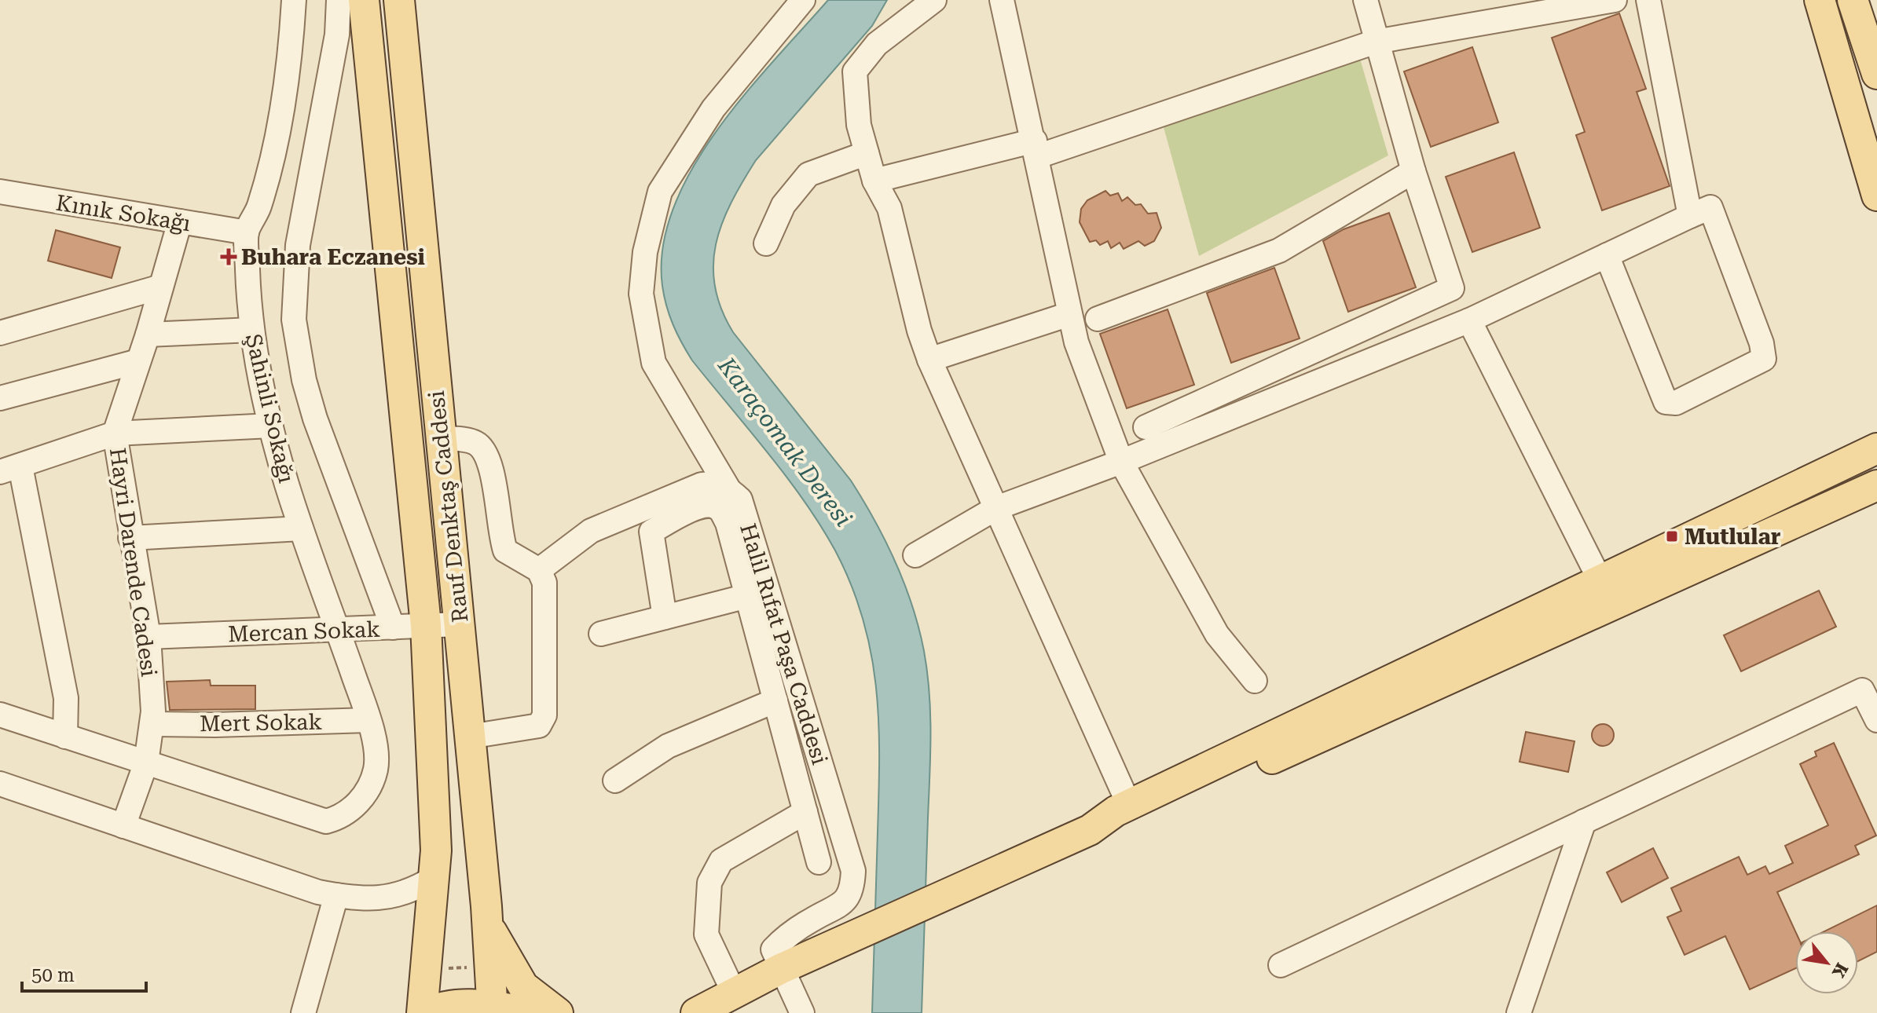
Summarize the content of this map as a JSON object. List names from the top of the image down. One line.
{"streets":{"main road":["Rauf Denktaş Caddesi"],"street":["Kınık Sokağı","Şahinli Sokağı","Hayri Darende Cadesi","Mercan Sokak","Halil Rıfat Paşa Caddesi","Mert Sokak"]},"crossings":[["Kınık Sokağı","Şahinli Sokağı"],["Kınık Sokağı","Hayri Darende Cadesi"],["Şahinli Sokağı","Hayri Darende Cadesi"],["Şahinli Sokağı","Mercan Sokak"],["Şahinli Sokağı","Mert Sokak"],["Rauf Denktaş Caddesi","Mercan Sokak"],["Hayri Darende Cadesi","Mercan Sokak"],["Hayri Darende Cadesi","Mert Sokak"]],"water":["Karaçomak Deresi"],"places":{"health":["Buhara Eczanesi"],"transit":["Mutlular"]},"scale_bar":"50 m","north":"bottom right"}
